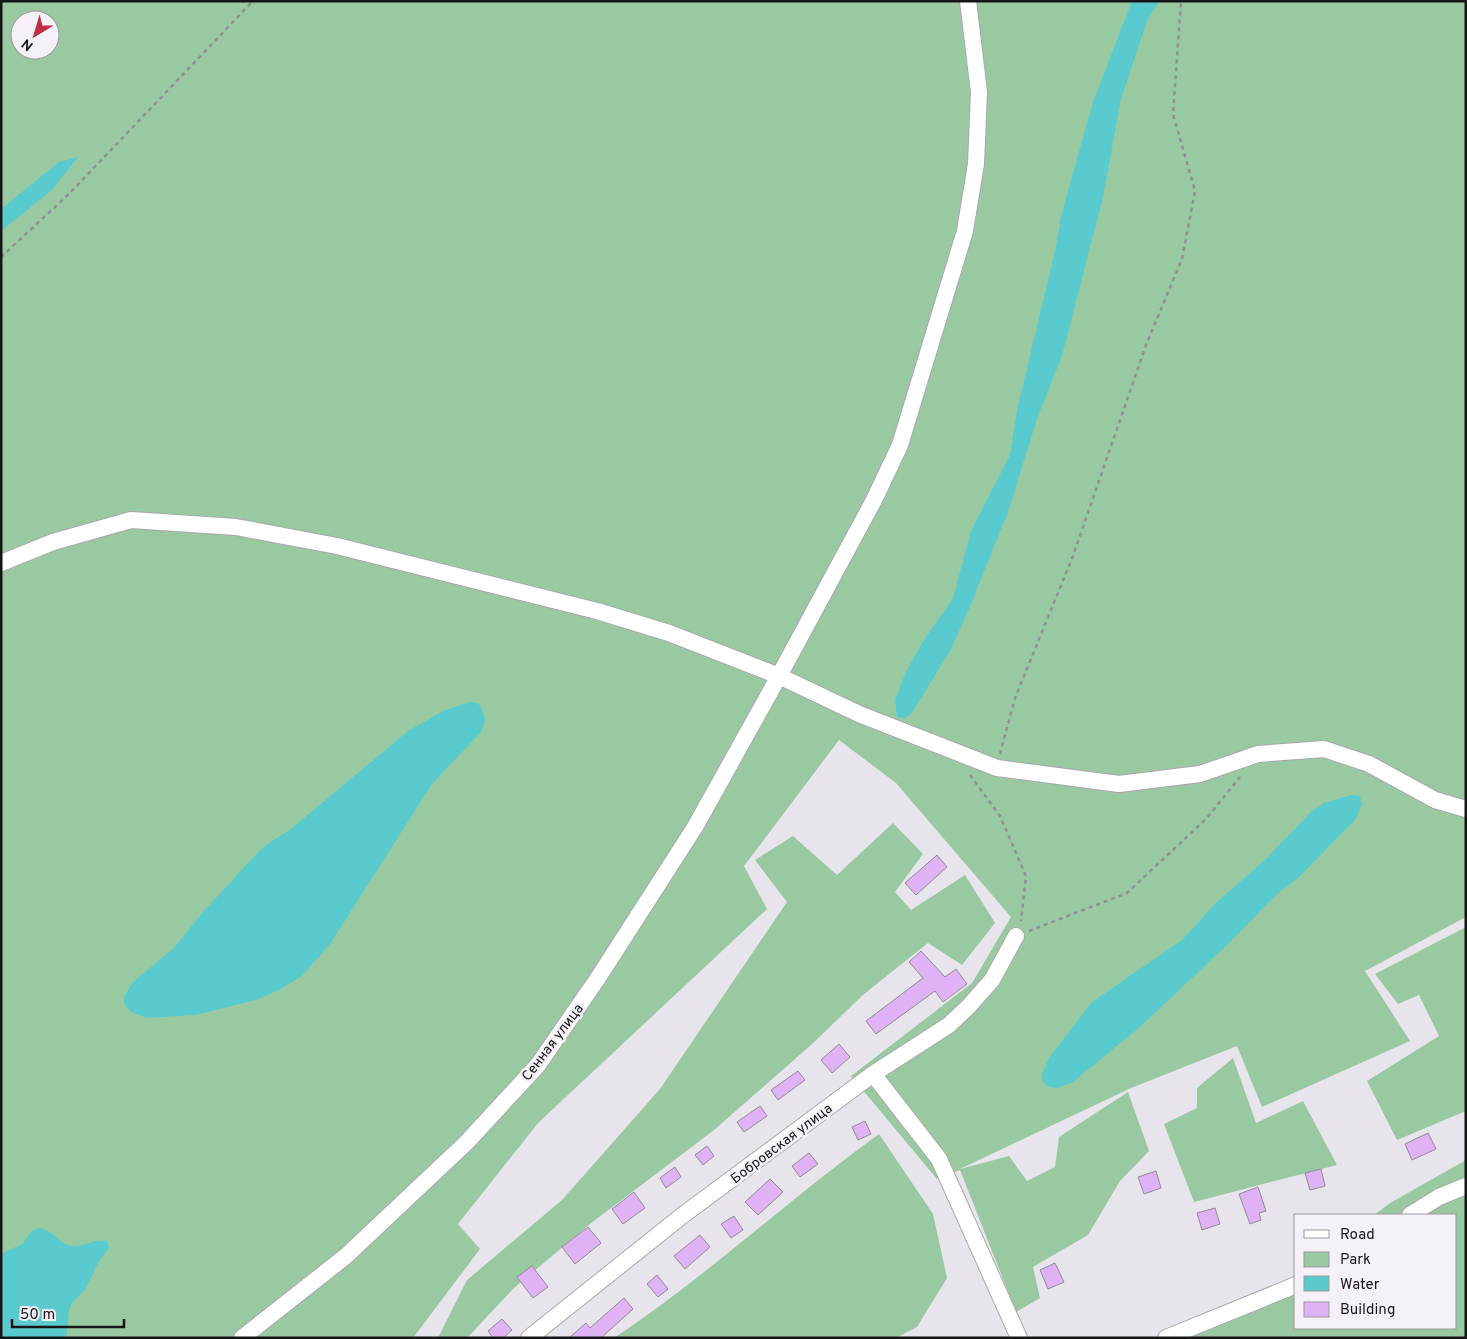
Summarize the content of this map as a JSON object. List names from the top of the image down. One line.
{"streets":{"street":["Сенная улица","Бобровская улица"]},"legend":["Road","Park","Water","Building"],"scale_bar":"50 m","north":"bottom left"}
